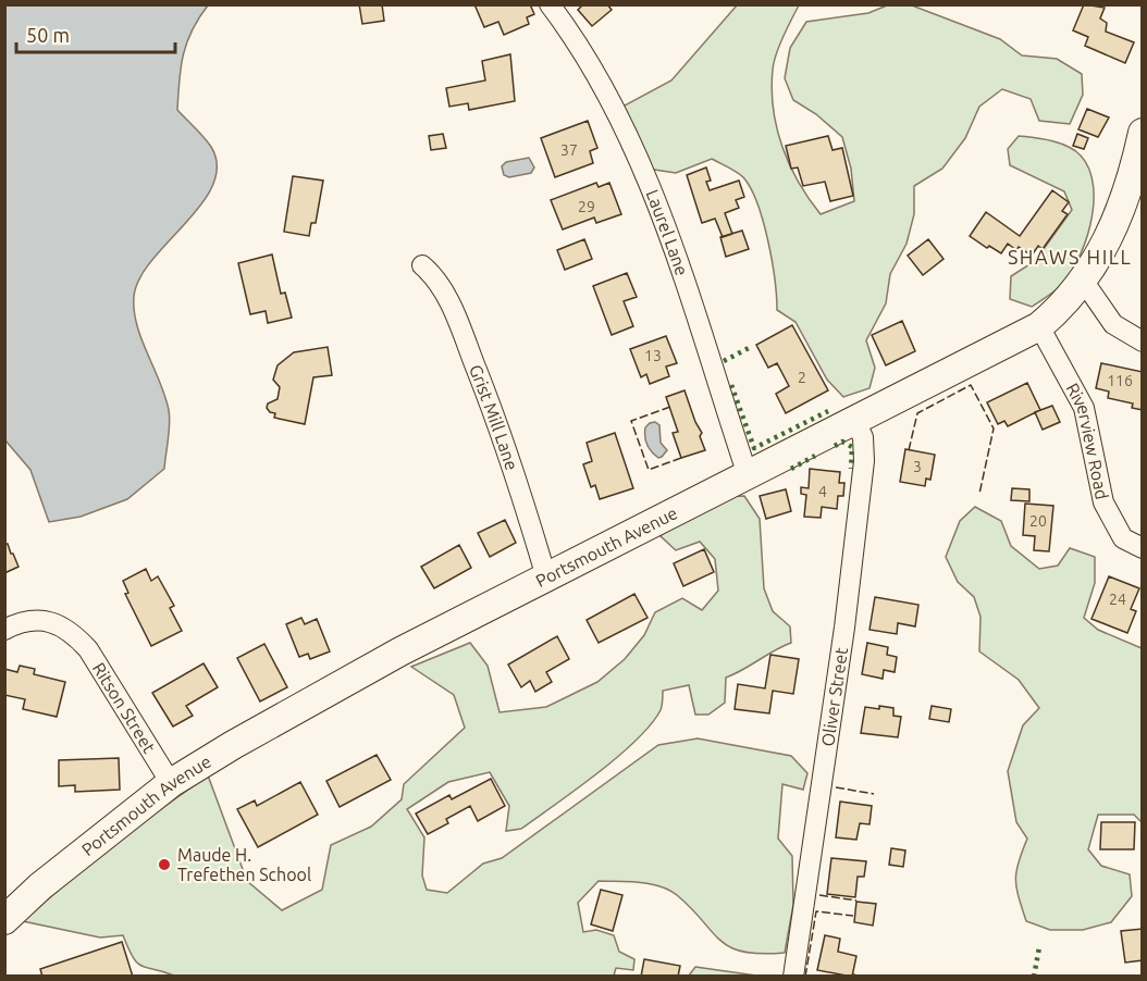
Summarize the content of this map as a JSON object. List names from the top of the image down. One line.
{"streets":{"main road":["Portsmouth Avenue"],"street":["Laurel Lane","Grist Mill Lane","Riverview Road","Oliver Street","Ritson Street"]},"crossings":[["Laurel Lane","Portsmouth Avenue"],["Grist Mill Lane","Portsmouth Avenue"],["Riverview Road","Portsmouth Avenue"],["Portsmouth Avenue","Oliver Street"],["Portsmouth Avenue","Ritson Street"]],"districts":["SHAWS HILL"],"places":["Maude H. Trefethen School"],"house_numbers":["37","29","13","2","116","3","4","20","24"],"scale_bar":"50 m"}
